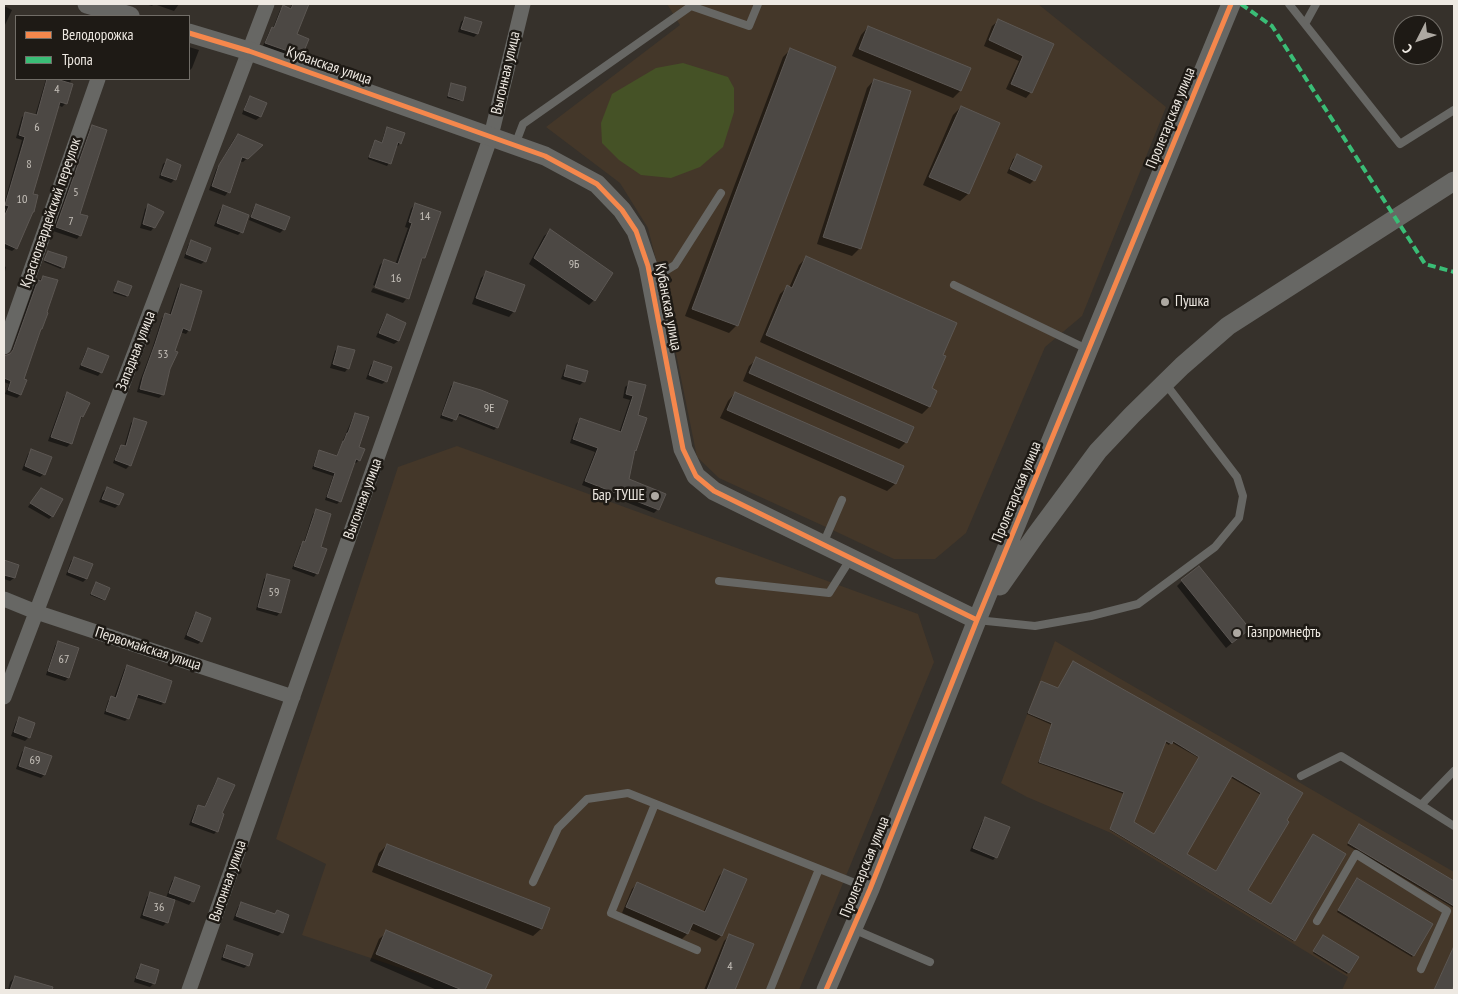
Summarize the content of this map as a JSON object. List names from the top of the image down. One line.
{"streets":{"street":["Кубанская улица","Выгонная улица","Пролетарская улица","Красногвардейский переулок","Западная улица","Первомайская улица"]},"crossings":[["Кубанская улица","Выгонная улица"],["Кубанская улица","Пролетарская улица"],["Кубанская улица","Западная улица"],["Выгонная улица","Первомайская улица"],["Западная улица","Первомайская улица"]],"places":["Пушка","Бар ТУШЕ","Газпромнефть"],"house_numbers":["4","6","8","5","10","14","7","9Б","16","53","9Е","59","67","69","36","4"],"legend":["Велодорожка","Тропа"],"north":"bottom left"}
